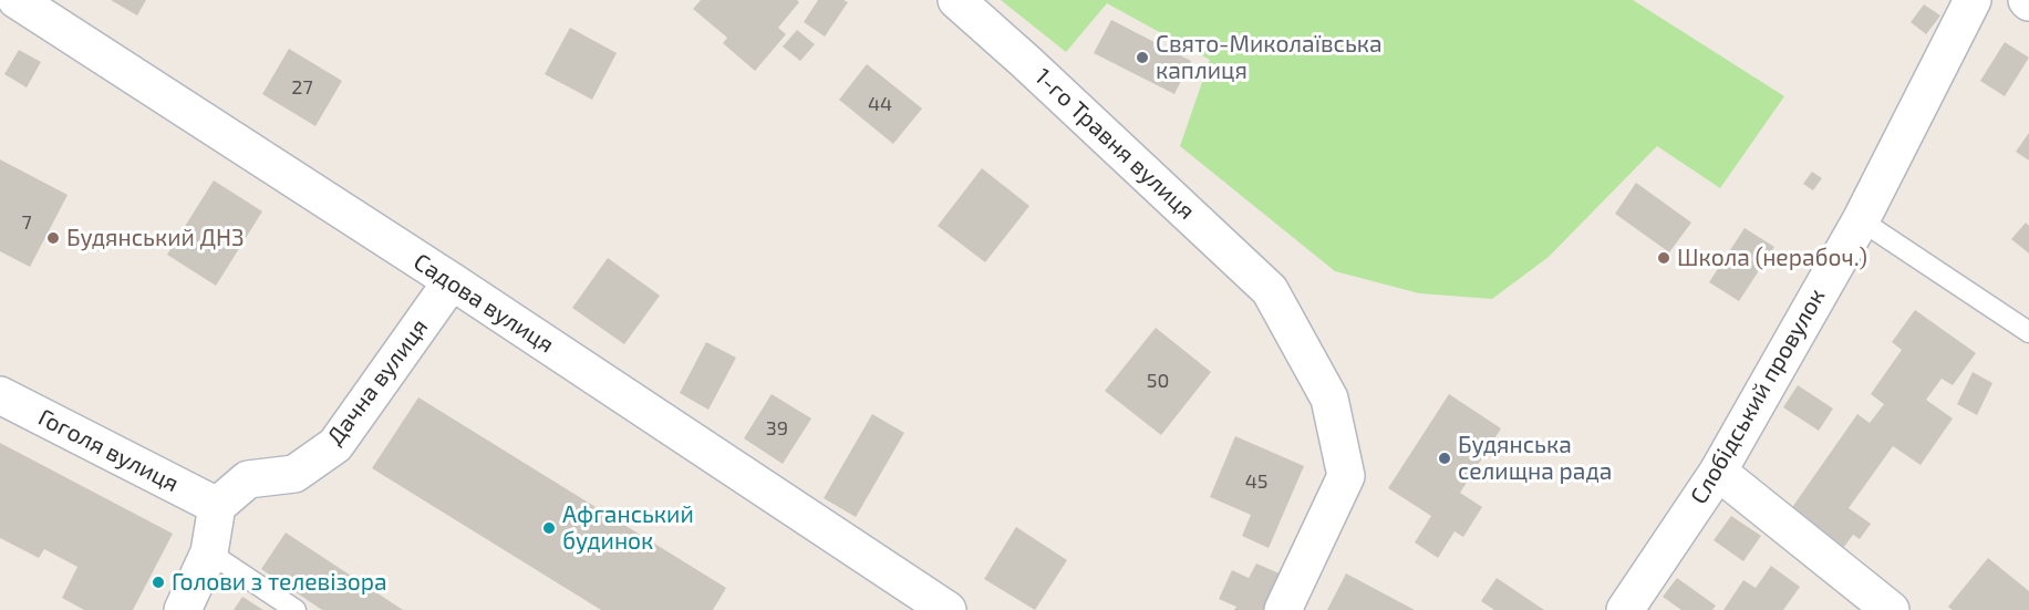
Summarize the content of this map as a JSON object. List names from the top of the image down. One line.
{"streets":{"street":["1-го Травня вулиця","Садова вулиця","Дачна вулиця","Слобідський провулок","Гоголя вулиця"]},"crossings":[["Садова вулиця","Дачна вулиця"],["Дачна вулиця","Гоголя вулиця"]],"places":["Свято-Миколаївська каплиця","Будянський ДНЗ","Школа (нерабоч.)","Будянська селищна рада","Афганський будинок","Голови з телевізора"],"house_numbers":["27","44","7","50","39","45"]}
